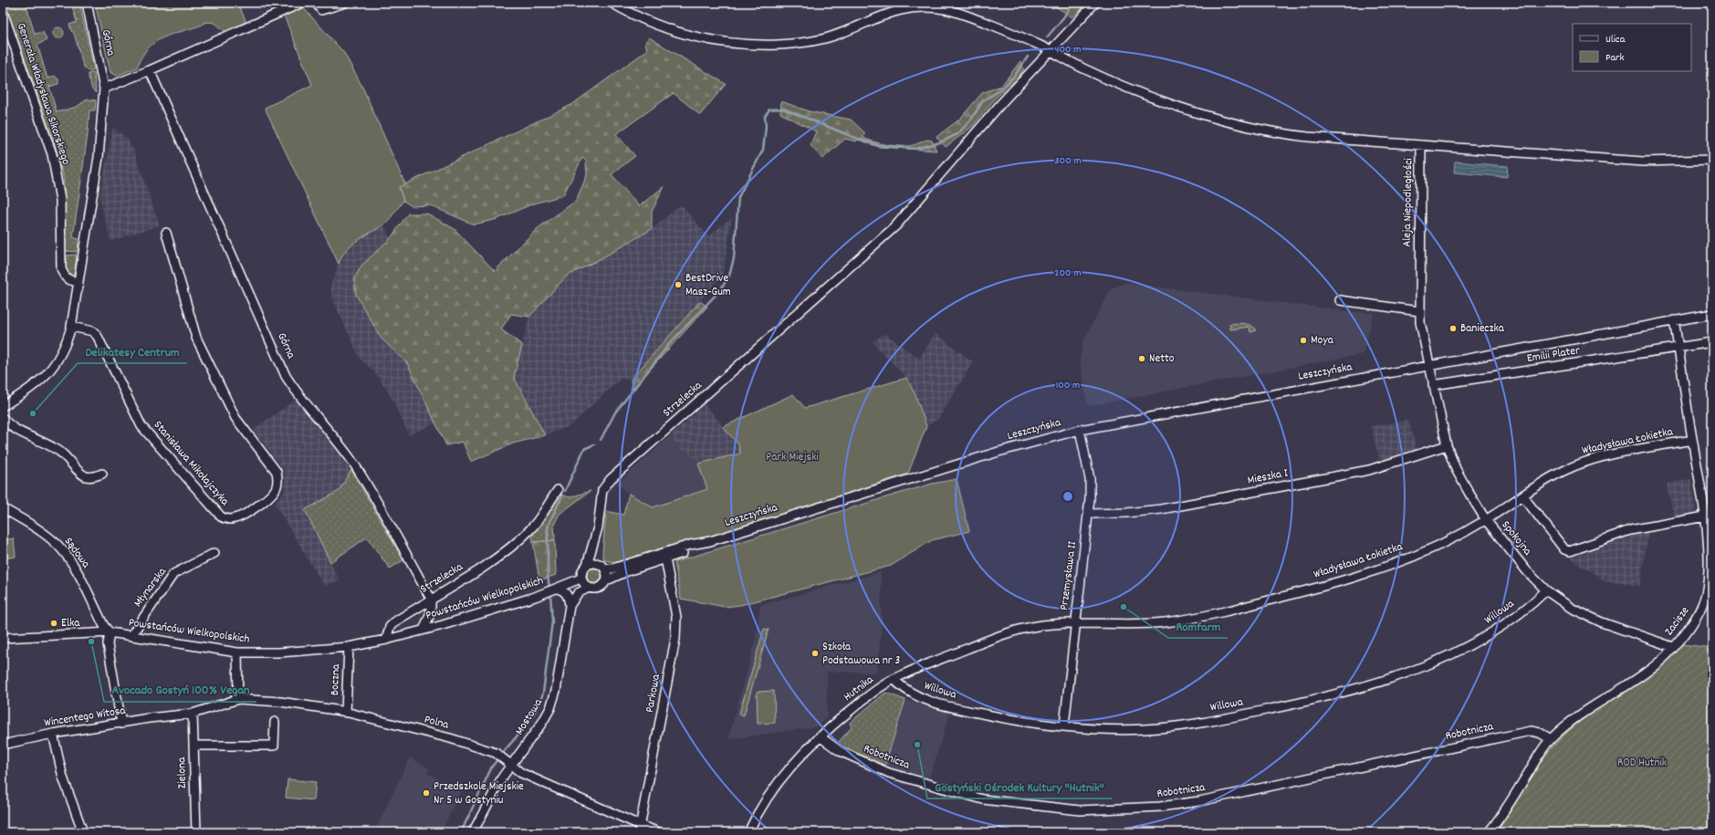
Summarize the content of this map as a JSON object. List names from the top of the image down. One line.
{"streets":{"street":["Górna","Generała Władysława Sikorskiego","Aleja Niepodległości","Emilii Plater","Leszczyńska","Strzelecka","Władysława Łokietka","Stanisława Mikołajczyka","Mieszka I","Spokojna","Sądowa","Przemysława II","Młynarska","Powstańców Wielkopolskich","Willowa","Zacisze","Boczna","Hutnika","Parkowa","Wincentego Witosa","Mostowa","Polna","Robotnicza","Zielona"]},"crossings":[["Górna","Strzelecka"],["Górna","Powstańców Wielkopolskich"],["Aleja Niepodległości","Leszczyńska"],["Aleja Niepodległości","Strzelecka"],["Aleja Niepodległości","Spokojna"],["Emilii Plater","Spokojna"],["Emilii Plater","Zacisze"],["Leszczyńska","Strzelecka"],["Leszczyńska","Spokojna"],["Leszczyńska","Przemysława II"],["Leszczyńska","Powstańców Wielkopolskich"],["Leszczyńska","Zacisze"],["Leszczyńska","Parkowa"],["Leszczyńska","Mostowa"],["Strzelecka","Powstańców Wielkopolskich"],["Strzelecka","Mostowa"],["Władysława Łokietka","Spokojna"],["Władysława Łokietka","Przemysława II"],["Władysława Łokietka","Zacisze"],["Władysława Łokietka","Hutnika"],["Mieszka I","Spokojna"],["Mieszka I","Przemysława II"],["Spokojna","Willowa"],["Spokojna","Zacisze"],["Sądowa","Powstańców Wielkopolskich"],["Przemysława II","Willowa"],["Przemysława II","Hutnika"],["Młynarska","Powstańców Wielkopolskich"],["Powstańców Wielkopolskich","Boczna"],["Powstańców Wielkopolskich","Mostowa"],["Willowa","Hutnika"],["Zacisze","Robotnicza"],["Boczna","Polna"],["Hutnika","Robotnicza"],["Parkowa","Polna"],["Wincentego Witosa","Polna"],["Wincentego Witosa","Zielona"],["Mostowa","Polna"],["Polna","Zielona"]],"parks":["Park Miejski","ROD Hutnik"],"places":["BestDrive Masz-Gum","Banieczka","Moya","Netto","Delikatesy Centrum","Romfarm","Elka","Avocado Gostyń 100% Vegan","Szkoła Podstawowa nr 3","Gostyński Ośrodek Kultury \"Hutnik\"","Przedszkole Miejskie Nr 5 w Gostyniu"],"legend":["Ulica","Park"],"rings":["400 m","300 m","200 m","100 m"]}
